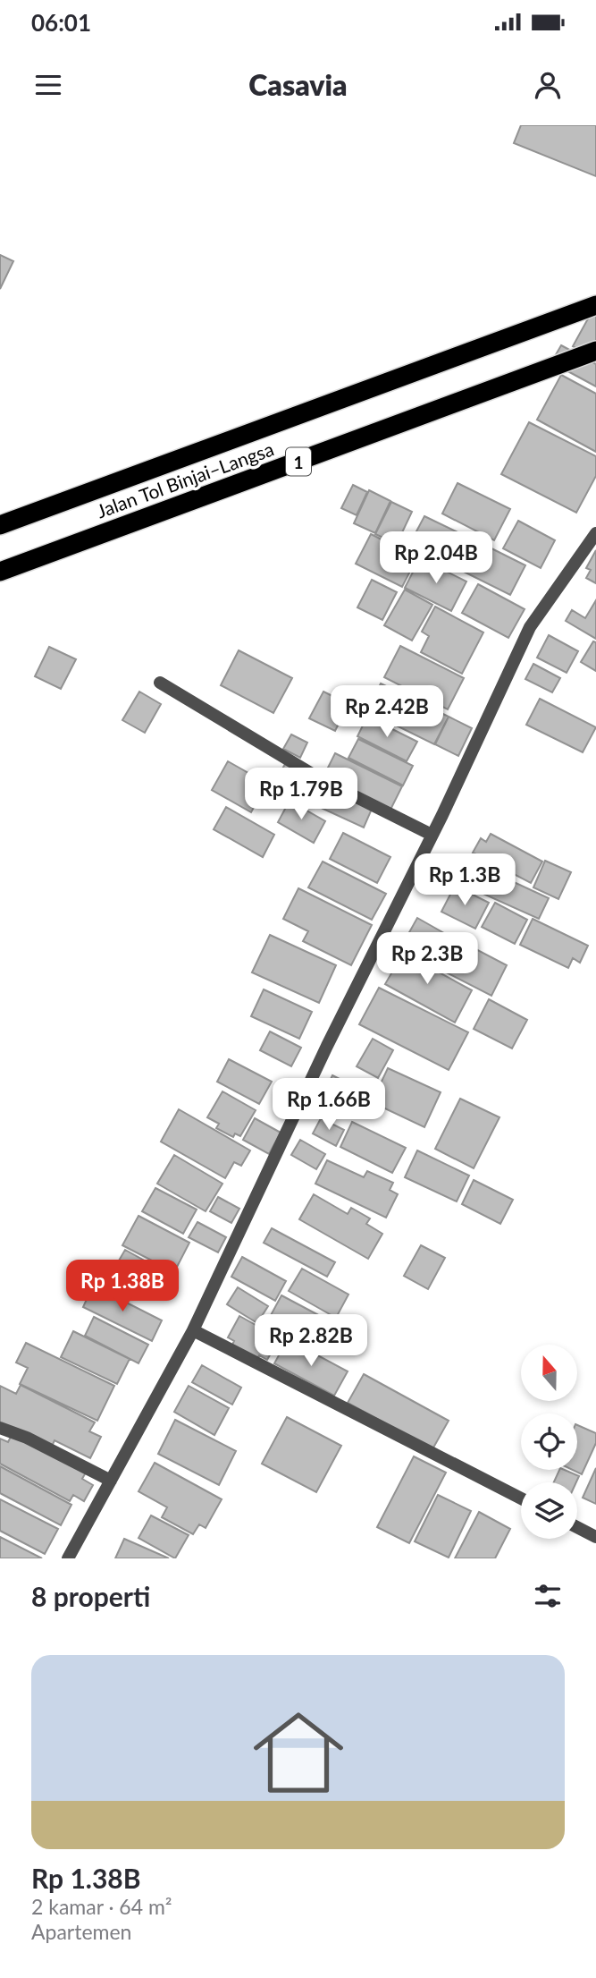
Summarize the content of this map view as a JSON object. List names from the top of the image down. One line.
{"streets":{"highway":["1","Jalan Tol Binjai–Langsa"]},"north":"top","page":{"status":"06:01","header":"Casavia","price":["Rp 2.04B","Rp 2.42B","Rp 1.79B","Rp 1.3B","Rp 2.3B","Rp 1.66B","Rp 1.38B","Rp 2.82B"],"heading":"8 properti","list":[{"name":"Rp 1.38B","note":"2 kamar · 64 m² · Apartemen"}]}}
